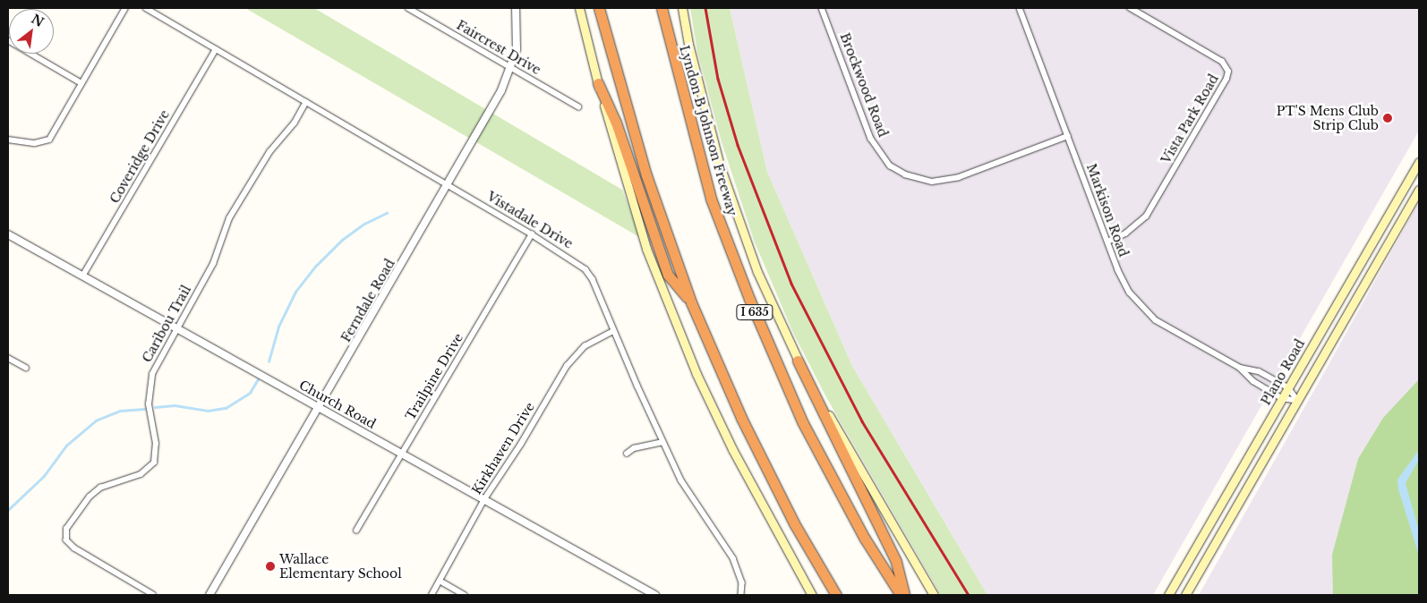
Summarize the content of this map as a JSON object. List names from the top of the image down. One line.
{"streets":{"highway":["Lyndon B Johnson Freeway","I 635"],"main road":["Plano Road"],"street":["Faircrest Drive","Brockwood Road","Vista Park Road","Coveridge Drive","Markison Road","Vistadale Drive","Ferndale Road","Caribou Trail","Trailpine Drive","Church Road","Kirkhaven Drive"]},"crossings":[["Faircrest Drive","Ferndale Road"],["Brockwood Road","Markison Road"],["Vista Park Road","Markison Road"],["Coveridge Drive","Vistadale Drive"],["Coveridge Drive","Church Road"],["Markison Road","Plano Road"],["Vistadale Drive","Ferndale Road"],["Vistadale Drive","Caribou Trail"],["Vistadale Drive","Trailpine Drive"],["Vistadale Drive","Kirkhaven Drive"],["Ferndale Road","Church Road"],["Caribou Trail","Church Road"],["Trailpine Drive","Church Road"],["Church Road","Kirkhaven Drive"]],"places":["PT'S Mens Club Strip Club","Wallace Elementary School"],"north":"top right"}
